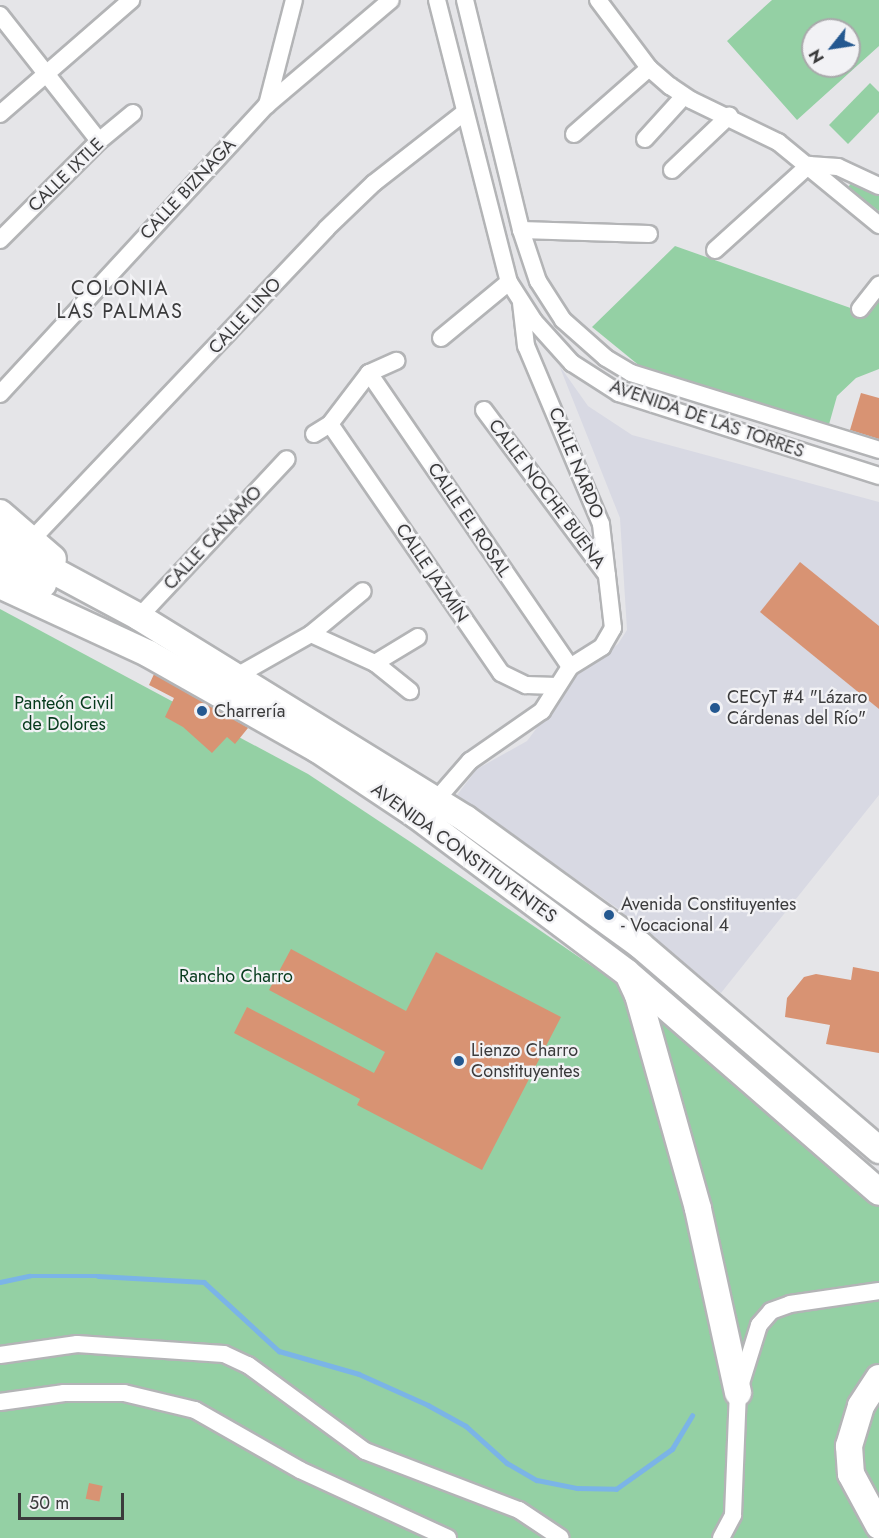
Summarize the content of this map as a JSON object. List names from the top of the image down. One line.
{"streets":{"highway":["AVENIDA CONSTITUYENTES"],"street":["CALLE IXTLE","CALLE BIZNAGA","CALLE LINO","AVENIDA DE LAS TORRES","CALLE NARDO","CALLE NOCHE BUENA","CALLE EL ROSAL","CALLE CAÑAMO","CALLE JAZMÍN"]},"crossings":[["CALLE LINO","AVENIDA DE LAS TORRES"],["AVENIDA DE LAS TORRES","CALLE NARDO"],["CALLE NARDO","CALLE NOCHE BUENA"],["CALLE NARDO","CALLE EL ROSAL"],["CALLE CAÑAMO","AVENIDA CONSTITUYENTES"]],"districts":["COLONIA LAS PALMAS"],"parks":["Panteón Civil de Dolores","Rancho Charro"],"places":["CECyT #4 \"Lázaro Cárdenas del Río\"","Charrería","Avenida Constituyentes - Vocacional 4","Lienzo Charro Constituyentes"],"scale_bar":"50 m","north":"bottom left"}
